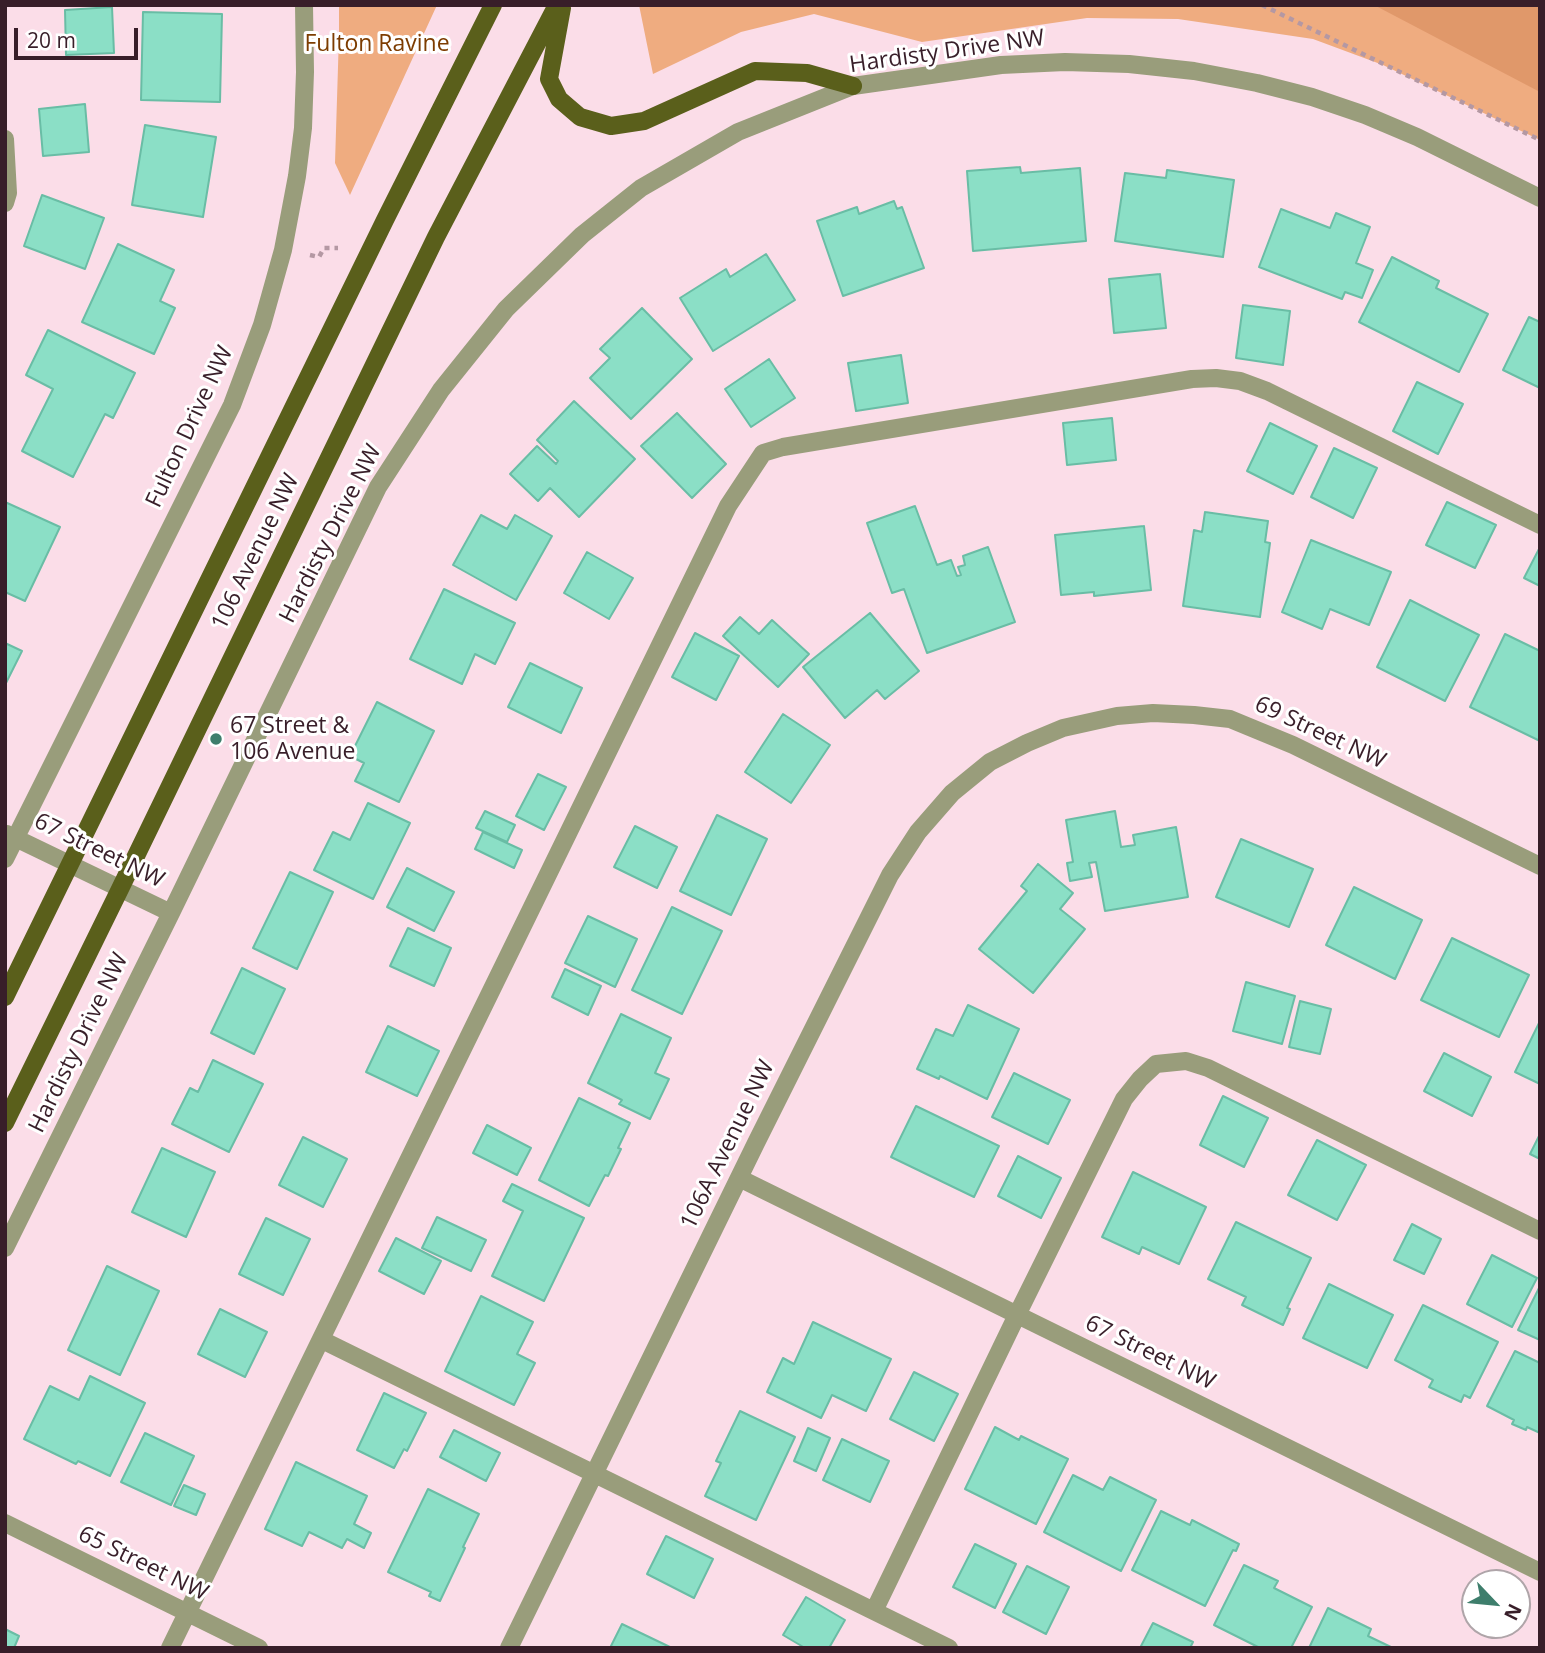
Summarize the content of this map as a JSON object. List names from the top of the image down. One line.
{"streets":{"main road":["106 Avenue NW"],"street":["Hardisty Drive NW","Fulton Drive NW","69 Street NW","67 Street NW","106A Avenue NW","65 Street NW"]},"crossings":[["Hardisty Drive NW","67 Street NW"],["Fulton Drive NW","67 Street NW"],["106 Avenue NW","67 Street NW"],["69 Street NW","106A Avenue NW"],["67 Street NW","106A Avenue NW"]],"parks":["Fulton Ravine"],"places":["67 Street & 106 Avenue"],"scale_bar":"20 m","north":"bottom right"}
